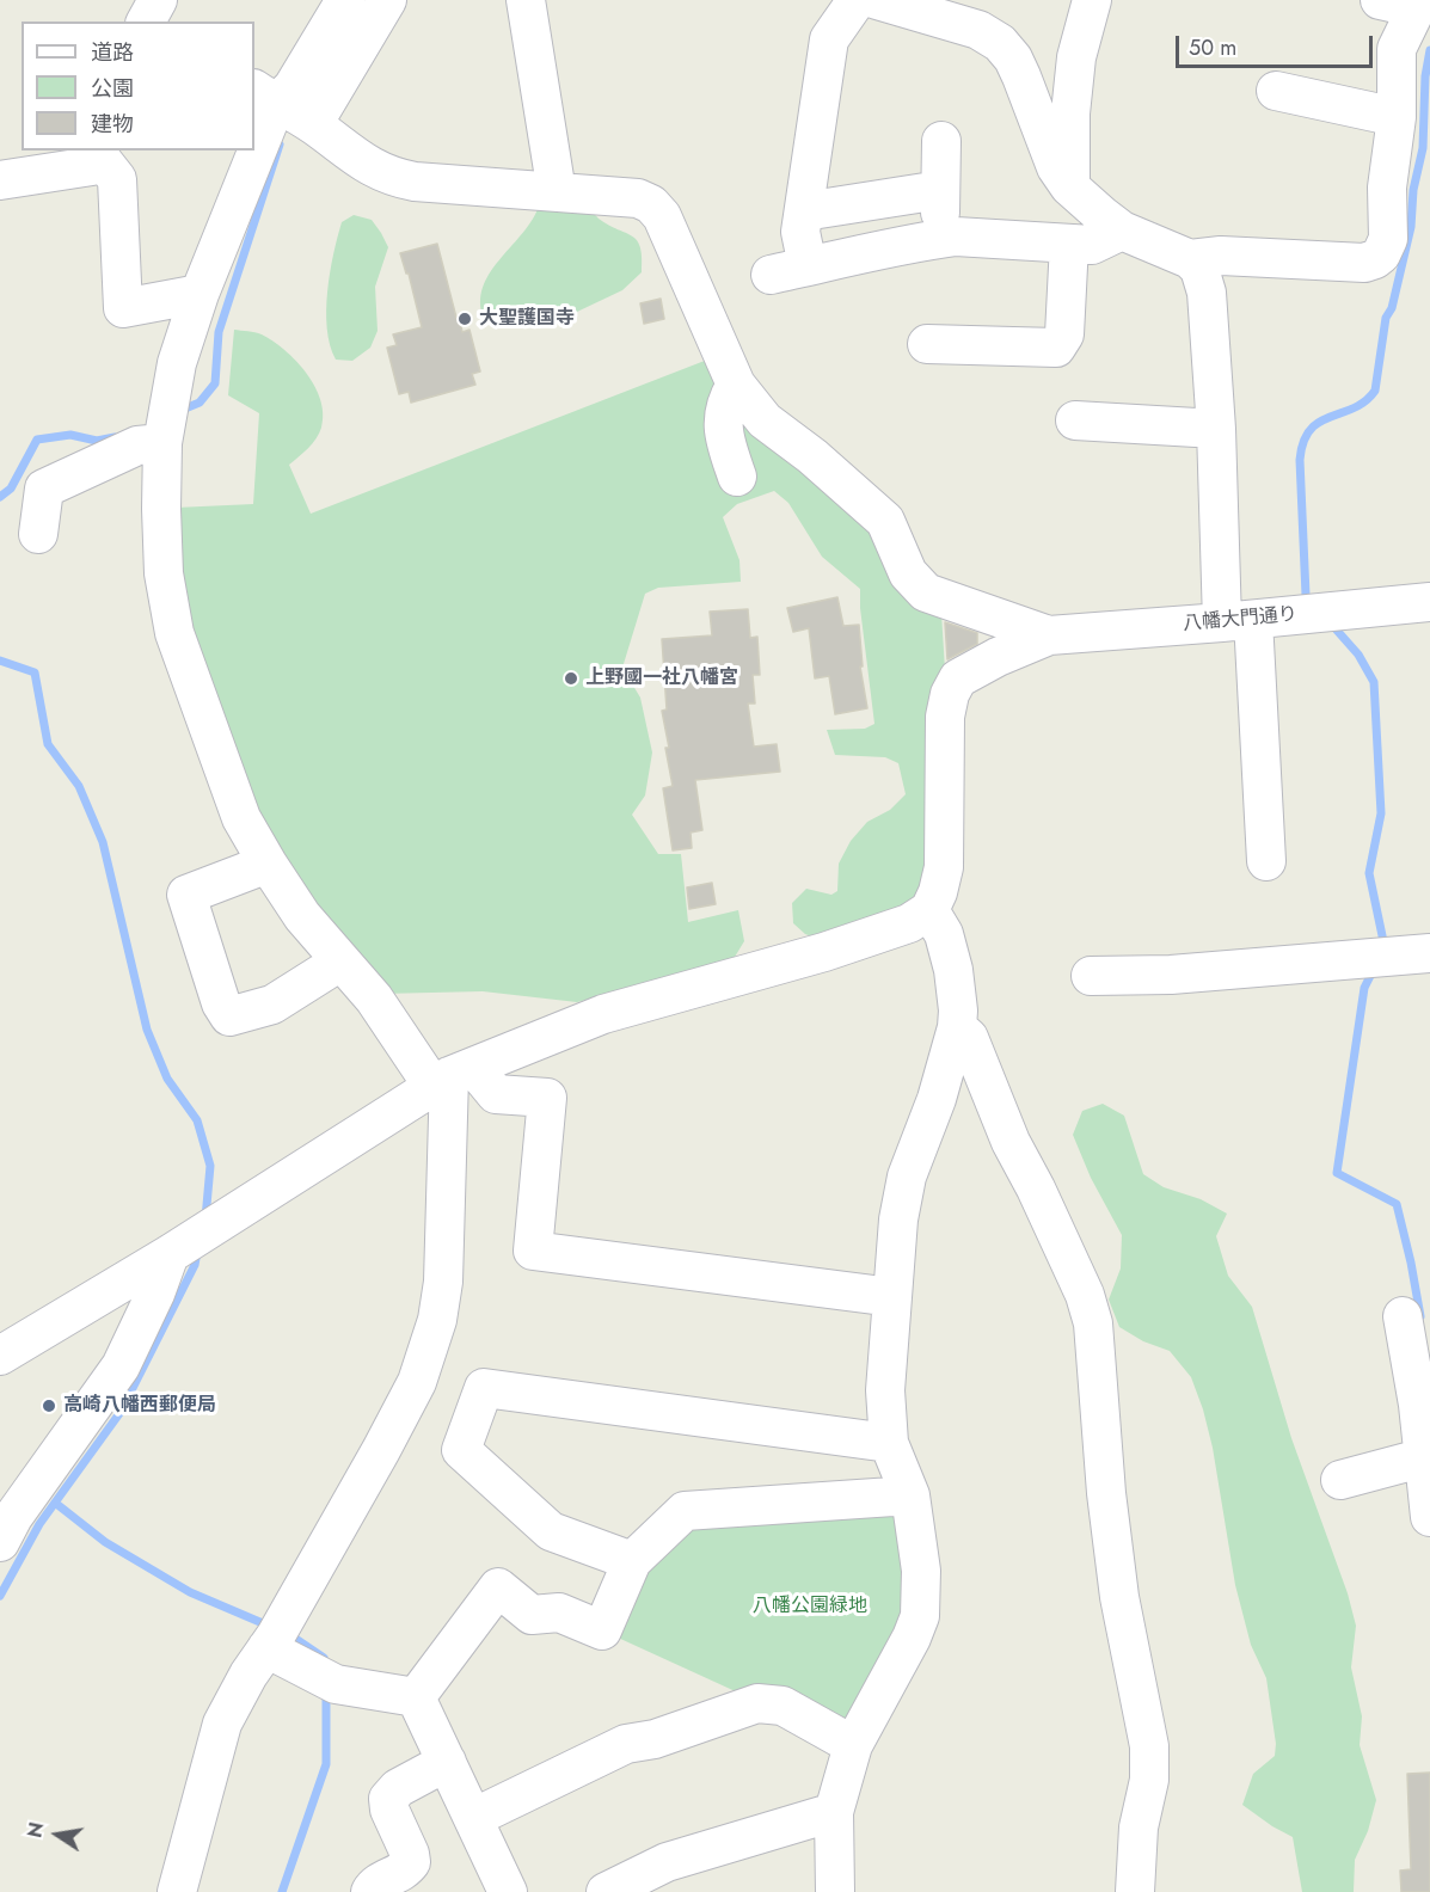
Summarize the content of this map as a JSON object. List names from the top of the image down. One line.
{"streets":{"street":["八幡大門通り"]},"parks":["八幡公園緑地"],"places":["大聖護国寺","上野國一社八幡宮","高崎八幡西郵便局"],"legend":["道路","公園","建物"],"scale_bar":"50 m","north":"left"}
